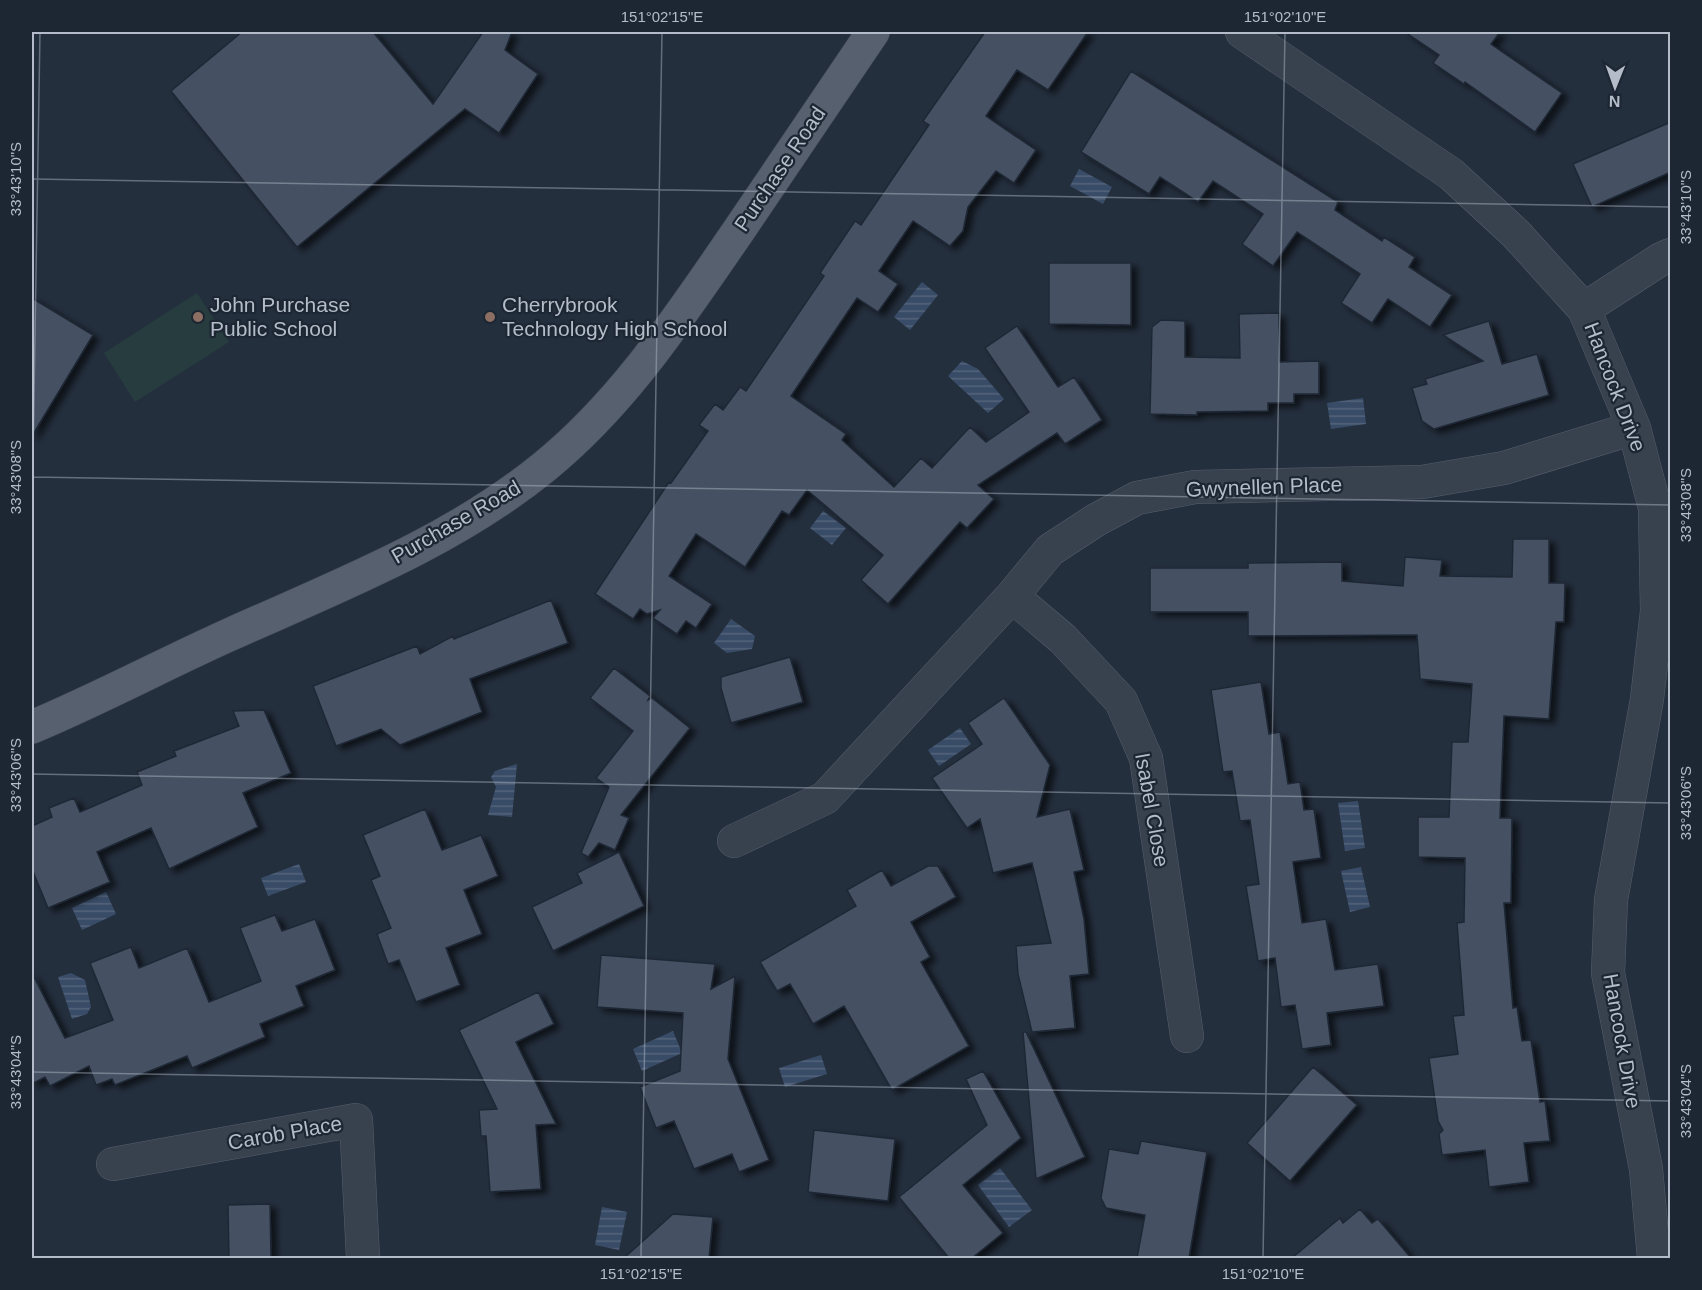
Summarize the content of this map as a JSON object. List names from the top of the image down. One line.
{"streets":{"main road":["Purchase Road"],"street":["Hancock Drive","Gwynellen Place","Isabel Close","Carob Place"]},"crossings":[["Hancock Drive","Gwynellen Place"],["Gwynellen Place","Isabel Close"]],"places":["John Purchase Public School","Cherrybrook Technology High School"],"north":"bottom","coordinates":["151°02'15\"E","151°02'10\"E","33°43'10\"S","33°43'08\"S","33°43'06\"S","33°43'04\"S"]}
